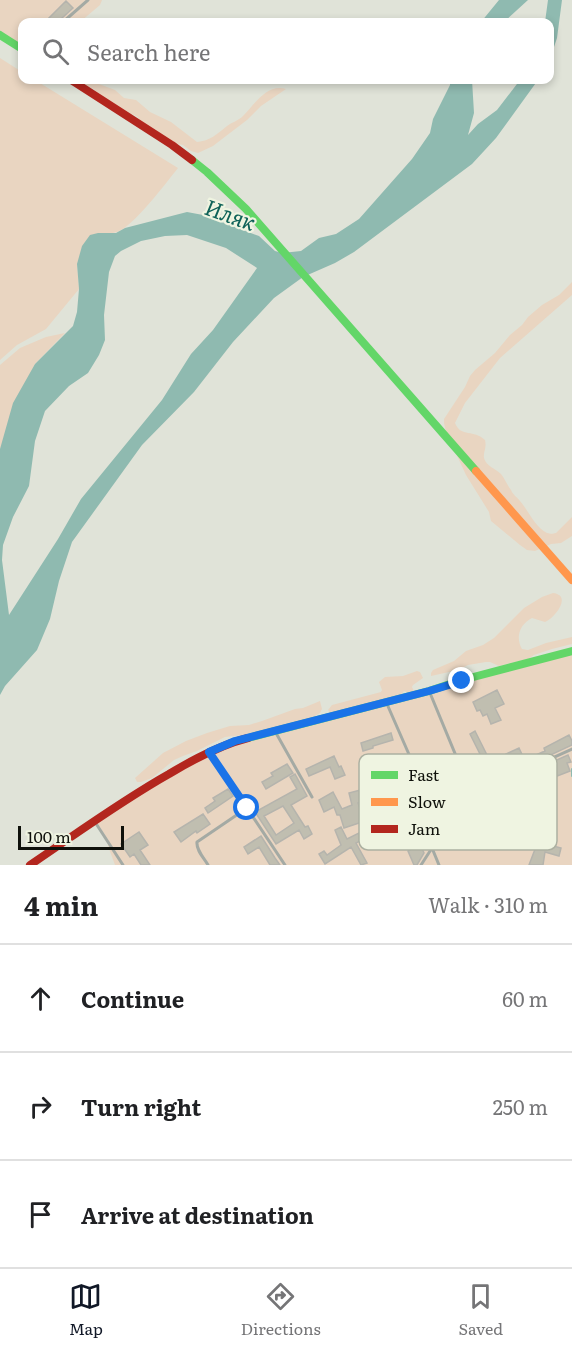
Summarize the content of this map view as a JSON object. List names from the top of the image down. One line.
{"water":["Иляк"],"legend":["Fast","Slow","Jam"],"scale_bar":"100 m","page":{"search":"Search here","scale":"100 m","heading":["4 min","Walk · 310 m"],"list":[["Continue","60 m"],["Turn right","250 m"],"Arrive at destination"],"nav":["Map","Directions","Saved"]}}
